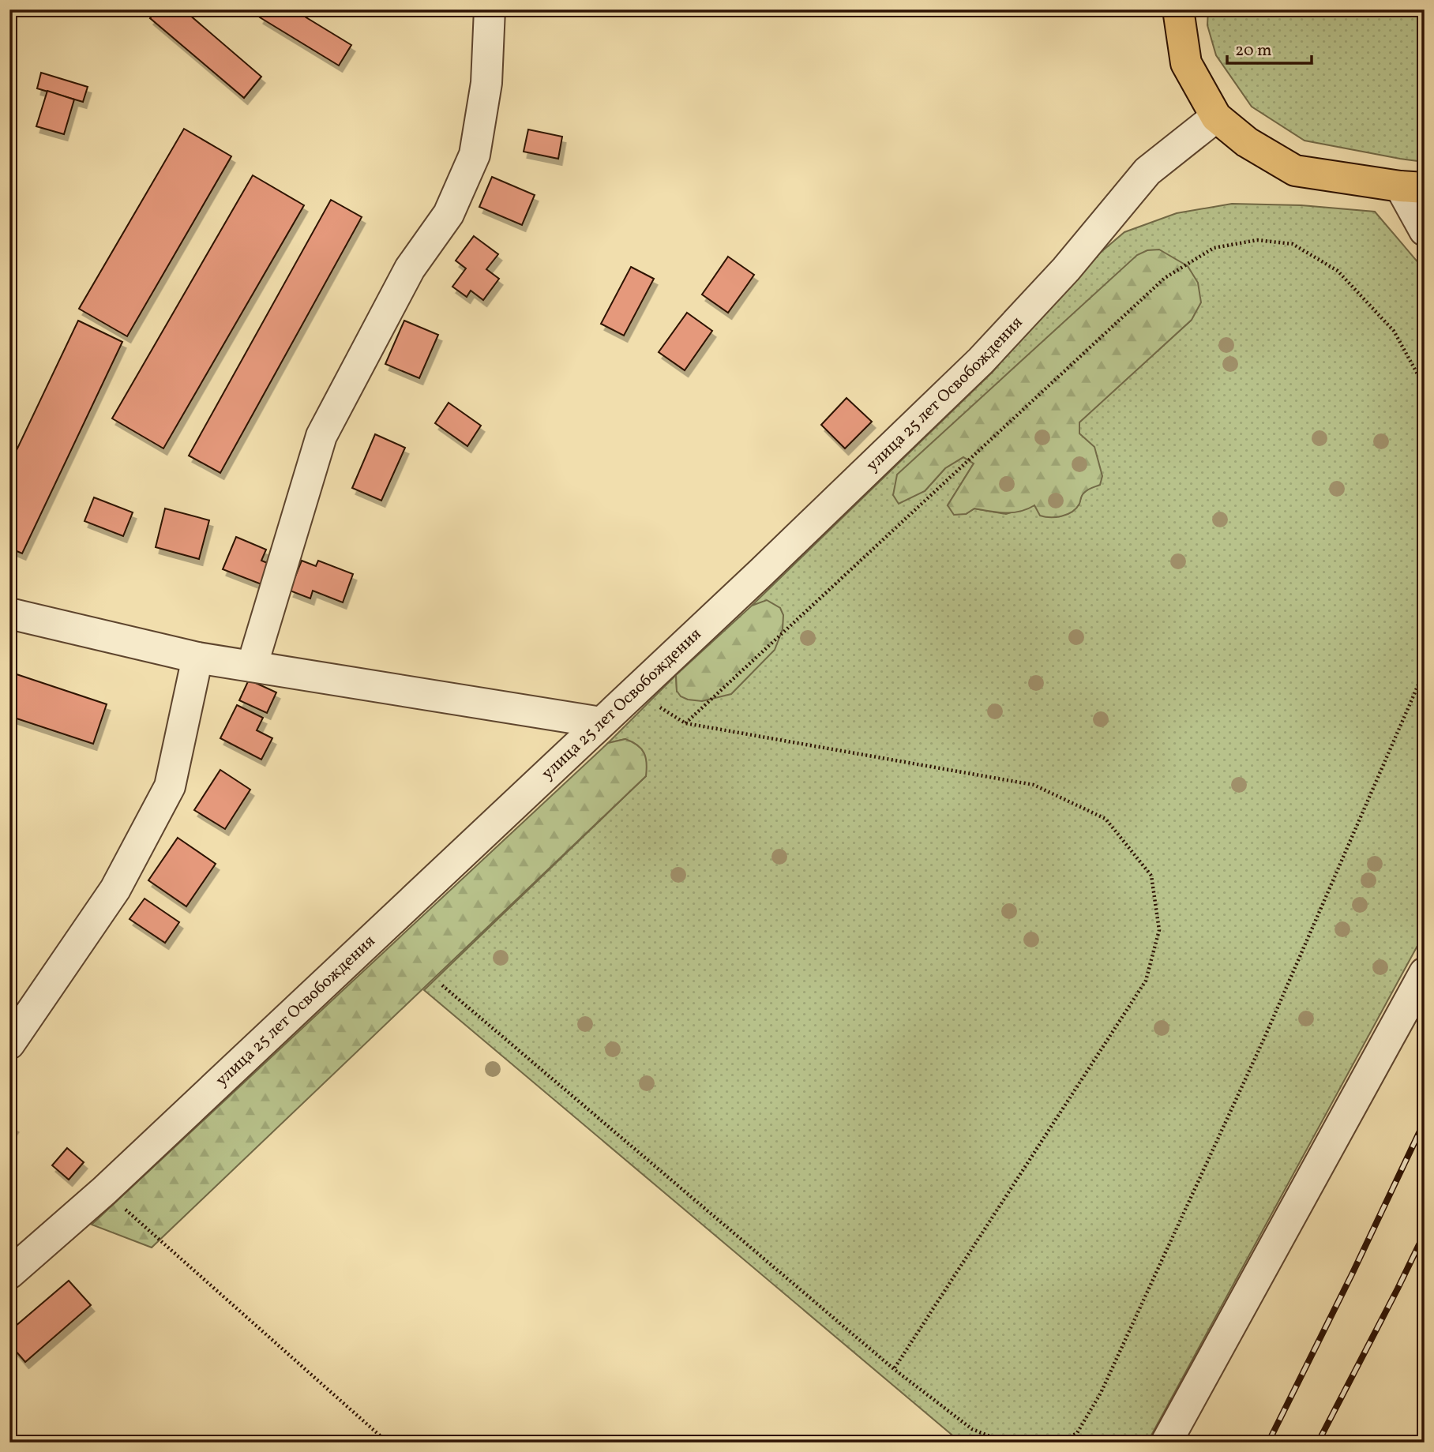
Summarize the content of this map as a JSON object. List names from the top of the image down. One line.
{"streets":{"street":["улица 25 лет Освобождения"]},"scale_bar":"20 m"}
